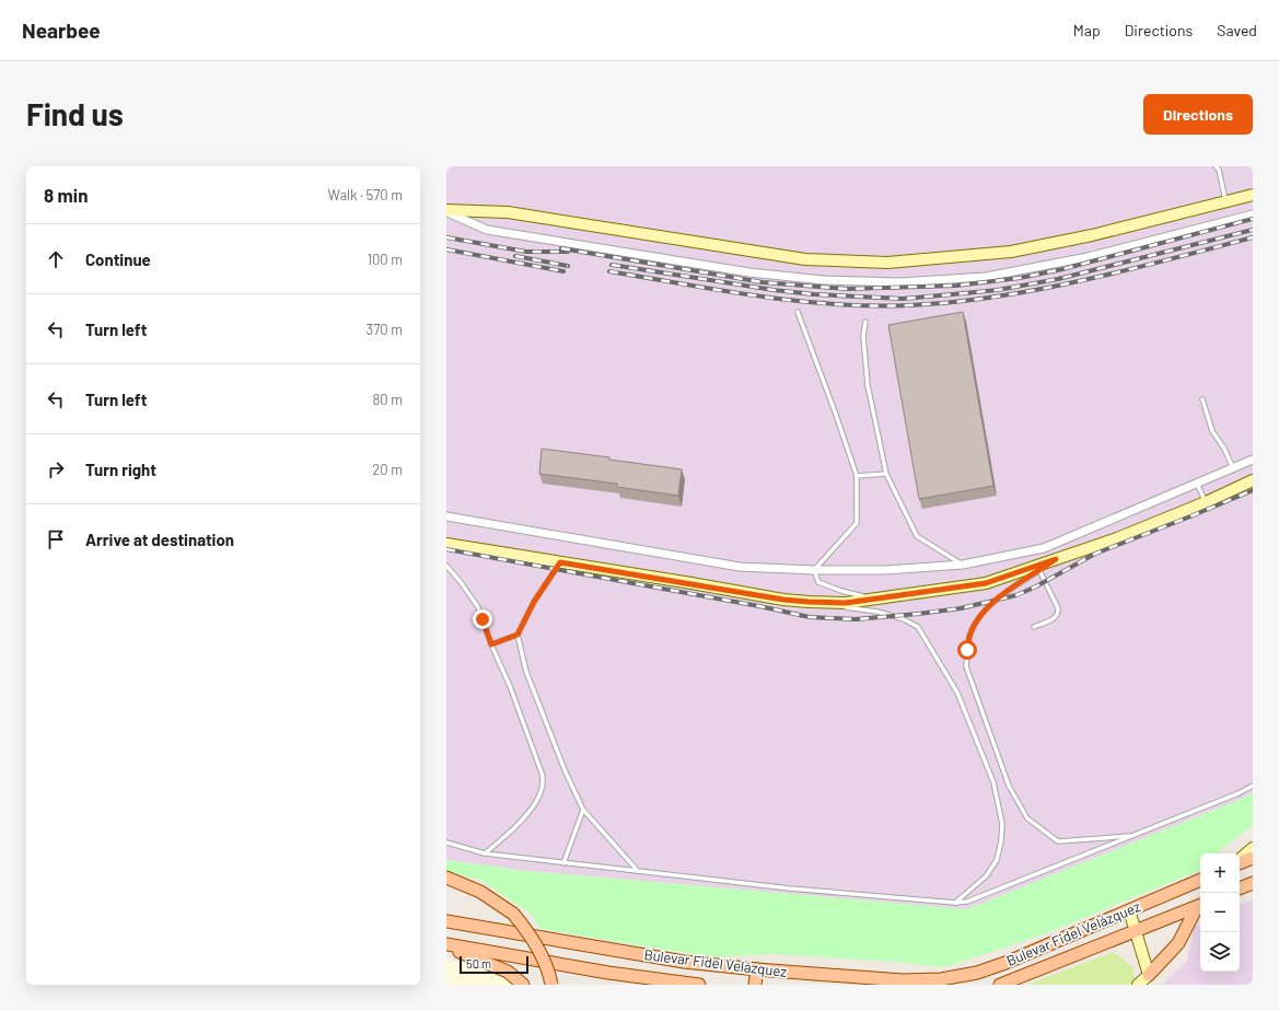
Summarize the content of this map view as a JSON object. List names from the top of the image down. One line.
{"streets":{"main road":["Bulevar Fidel Velázquez"]},"scale_bar":"50 m","page":{"header":"Nearbee","nav":["Map","Directions","Saved"],"buttons":"Directions","title":"Find us","heading":["8 min","Walk · 570 m"],"list":[["Continue","100 m"],["Turn left","370 m"],["Turn left","80 m"],["Turn right","20 m"],"Arrive at destination"],"map_buttons":["+","−"],"scale":"50 m"}}
